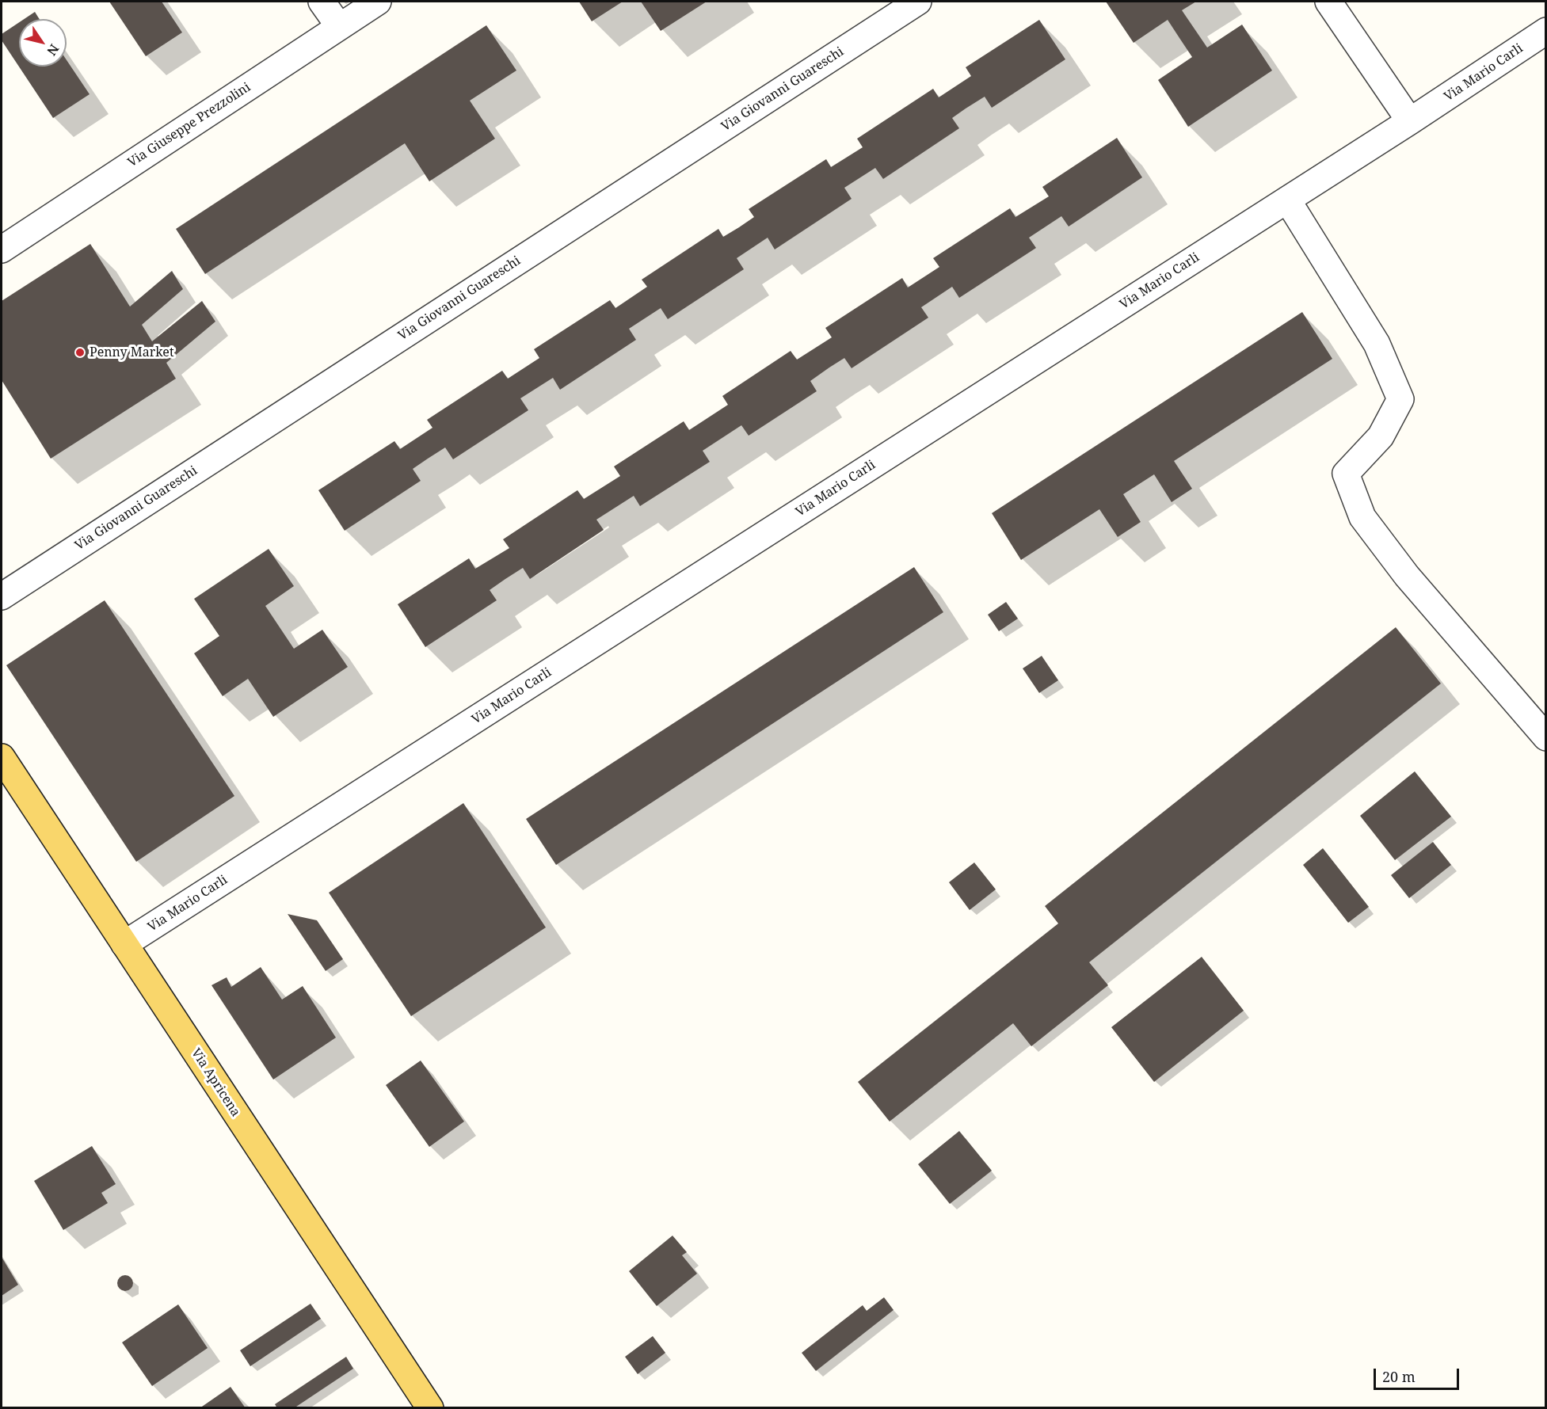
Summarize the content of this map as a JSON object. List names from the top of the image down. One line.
{"streets":{"main road":["Via Apricena"],"street":["Via Mario Carli","Via Giovanni Guareschi","Via Giuseppe Prezzolini"]},"crossings":[["Via Mario Carli","Via Apricena"]],"places":["Penny Market"],"scale_bar":"20 m","north":"bottom right"}
